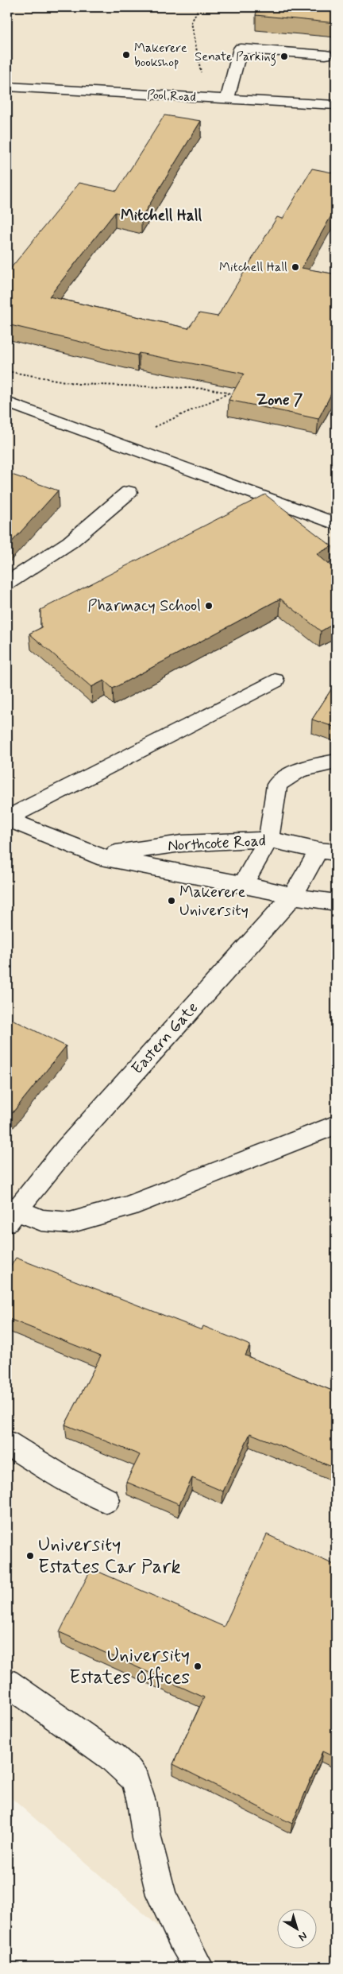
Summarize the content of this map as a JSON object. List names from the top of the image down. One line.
{"streets":{"lane":["Pool Road","Northcote Road","Eastern Gate"]},"crossings":[["Northcote Road","Eastern Gate"]],"districts":["Mitchell Hall","Zone 7"],"places":["Makerere bookshop","Senate Parking","Mitchell Hall","Pharmacy School","Makerere University","University Estates Car Park","University Estates Offices"],"north":"bottom right"}
